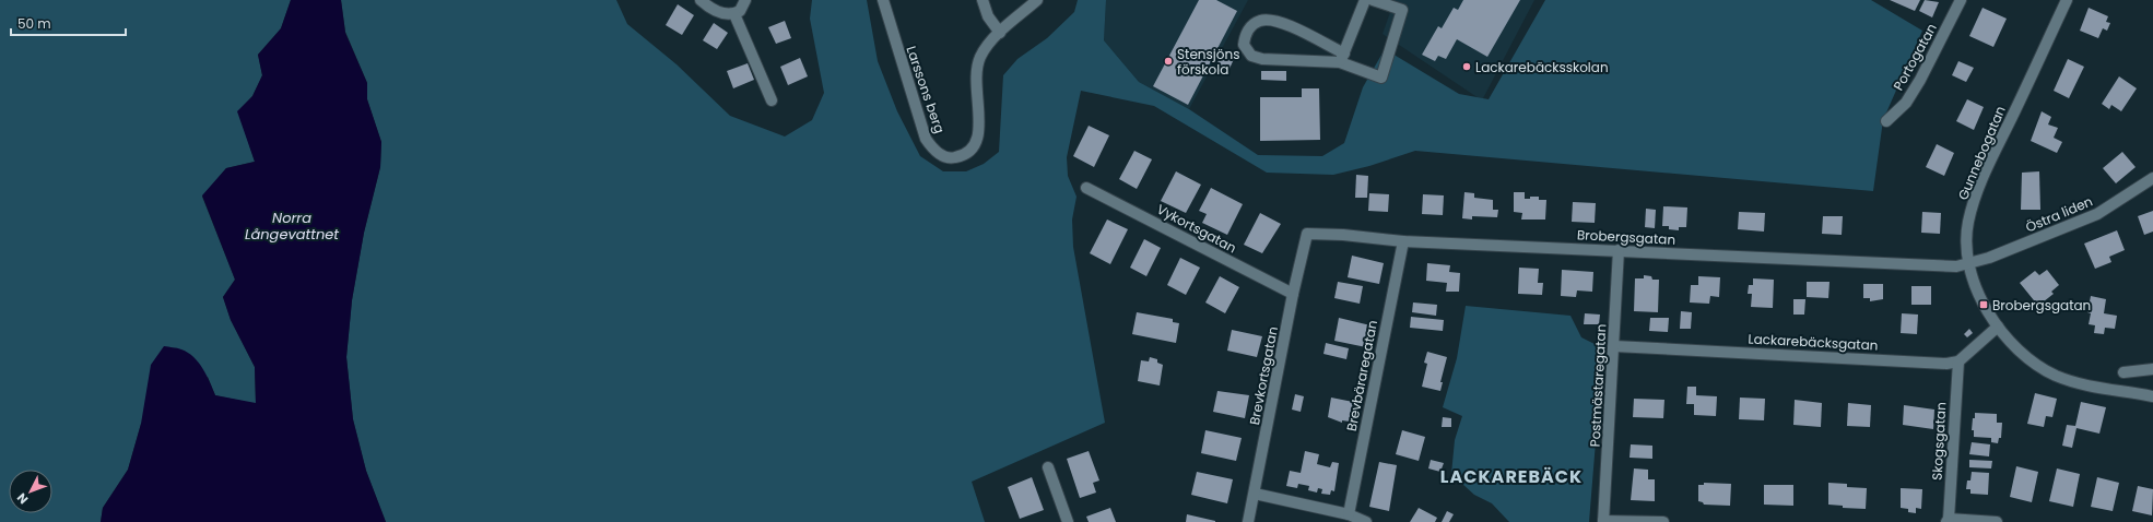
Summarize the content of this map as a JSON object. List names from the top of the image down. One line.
{"streets":{"street":["Portogatan","Larssons berg","Gunnebogatan","Östra liden","Vykortsgatan","Brobergsgatan","Lackarebäcksgatan","Brevkortsgatan","Brevbäraregatan","Postmästaregatan","Skogsgatan"]},"crossings":[["Gunnebogatan","Östra liden"],["Gunnebogatan","Brobergsgatan"],["Östra liden","Brobergsgatan"],["Vykortsgatan","Brevkortsgatan"],["Brobergsgatan","Brevkortsgatan"],["Brobergsgatan","Brevbäraregatan"],["Brobergsgatan","Postmästaregatan"],["Lackarebäcksgatan","Postmästaregatan"],["Lackarebäcksgatan","Skogsgatan"]],"districts":["LACKAREBÄCK"],"water":["Norra Långevattnet"],"places":{"other":["Stensjöns förskola","Lackarebäcksskolan"],"transit":["Brobergsgatan"]},"scale_bar":"50 m","north":"bottom left"}
